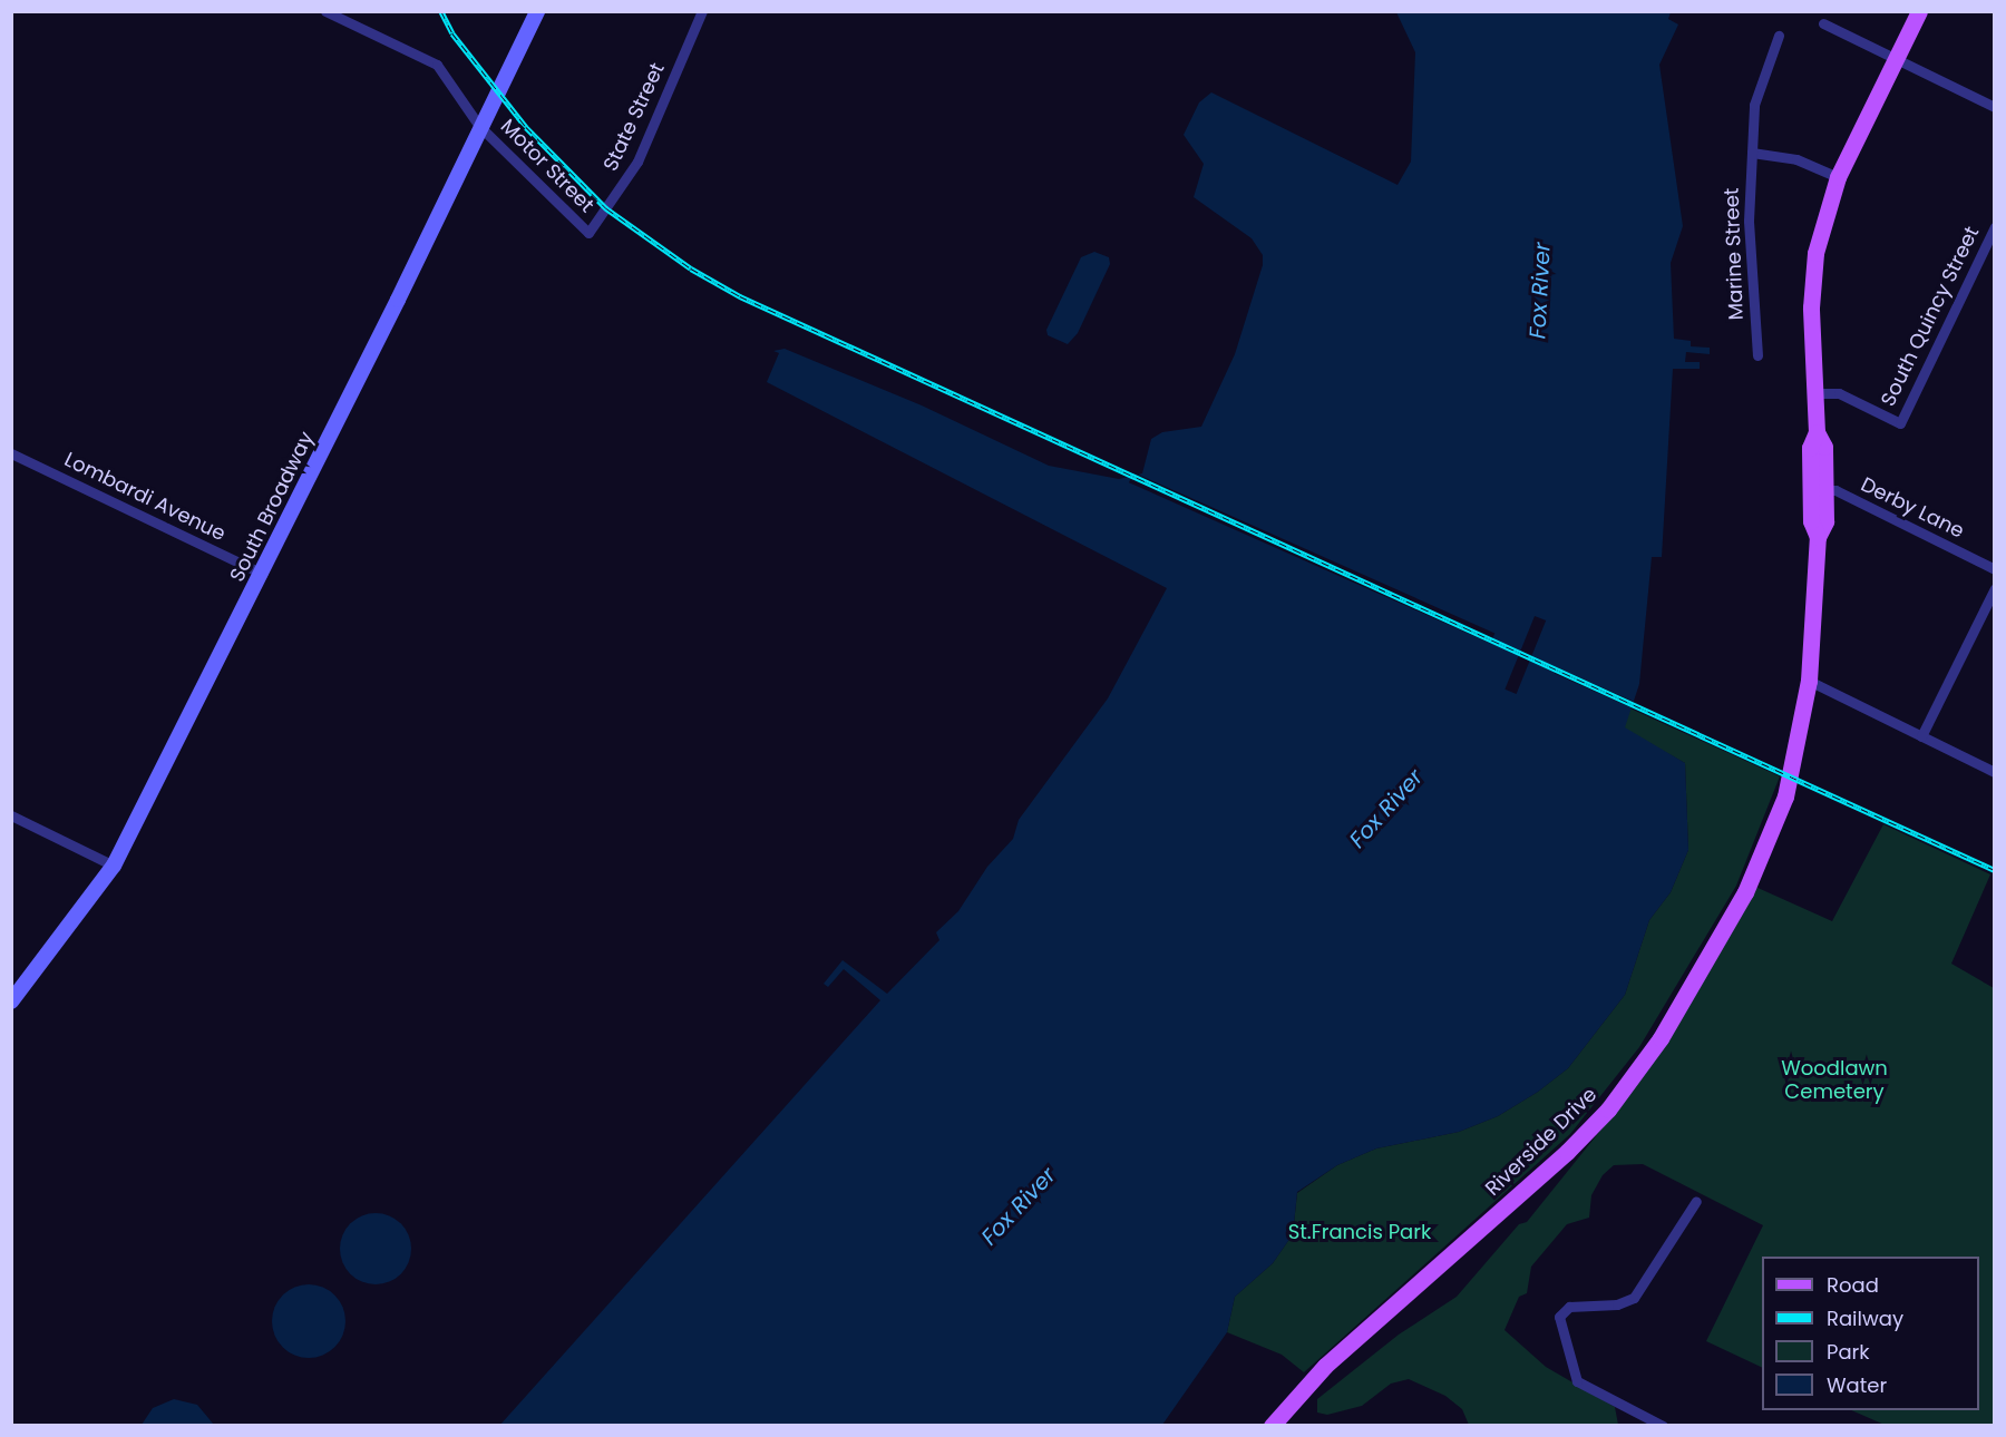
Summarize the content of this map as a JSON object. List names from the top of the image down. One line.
{"streets":{"main road":["Riverside Drive"],"street":["State Street","Motor Street","Marine Street","South Quincy Street","Lombardi Avenue","South Broadway","Derby Lane"]},"crossings":[["State Street","Motor Street"],["Motor Street","South Broadway"],["South Quincy Street","Riverside Drive"],["Lombardi Avenue","South Broadway"],["Derby Lane","Riverside Drive"]],"water":["Fox River"],"parks":["Woodlawn Cemetery","St.Francis Park"],"legend":["Road","Railway","Park","Water"]}
